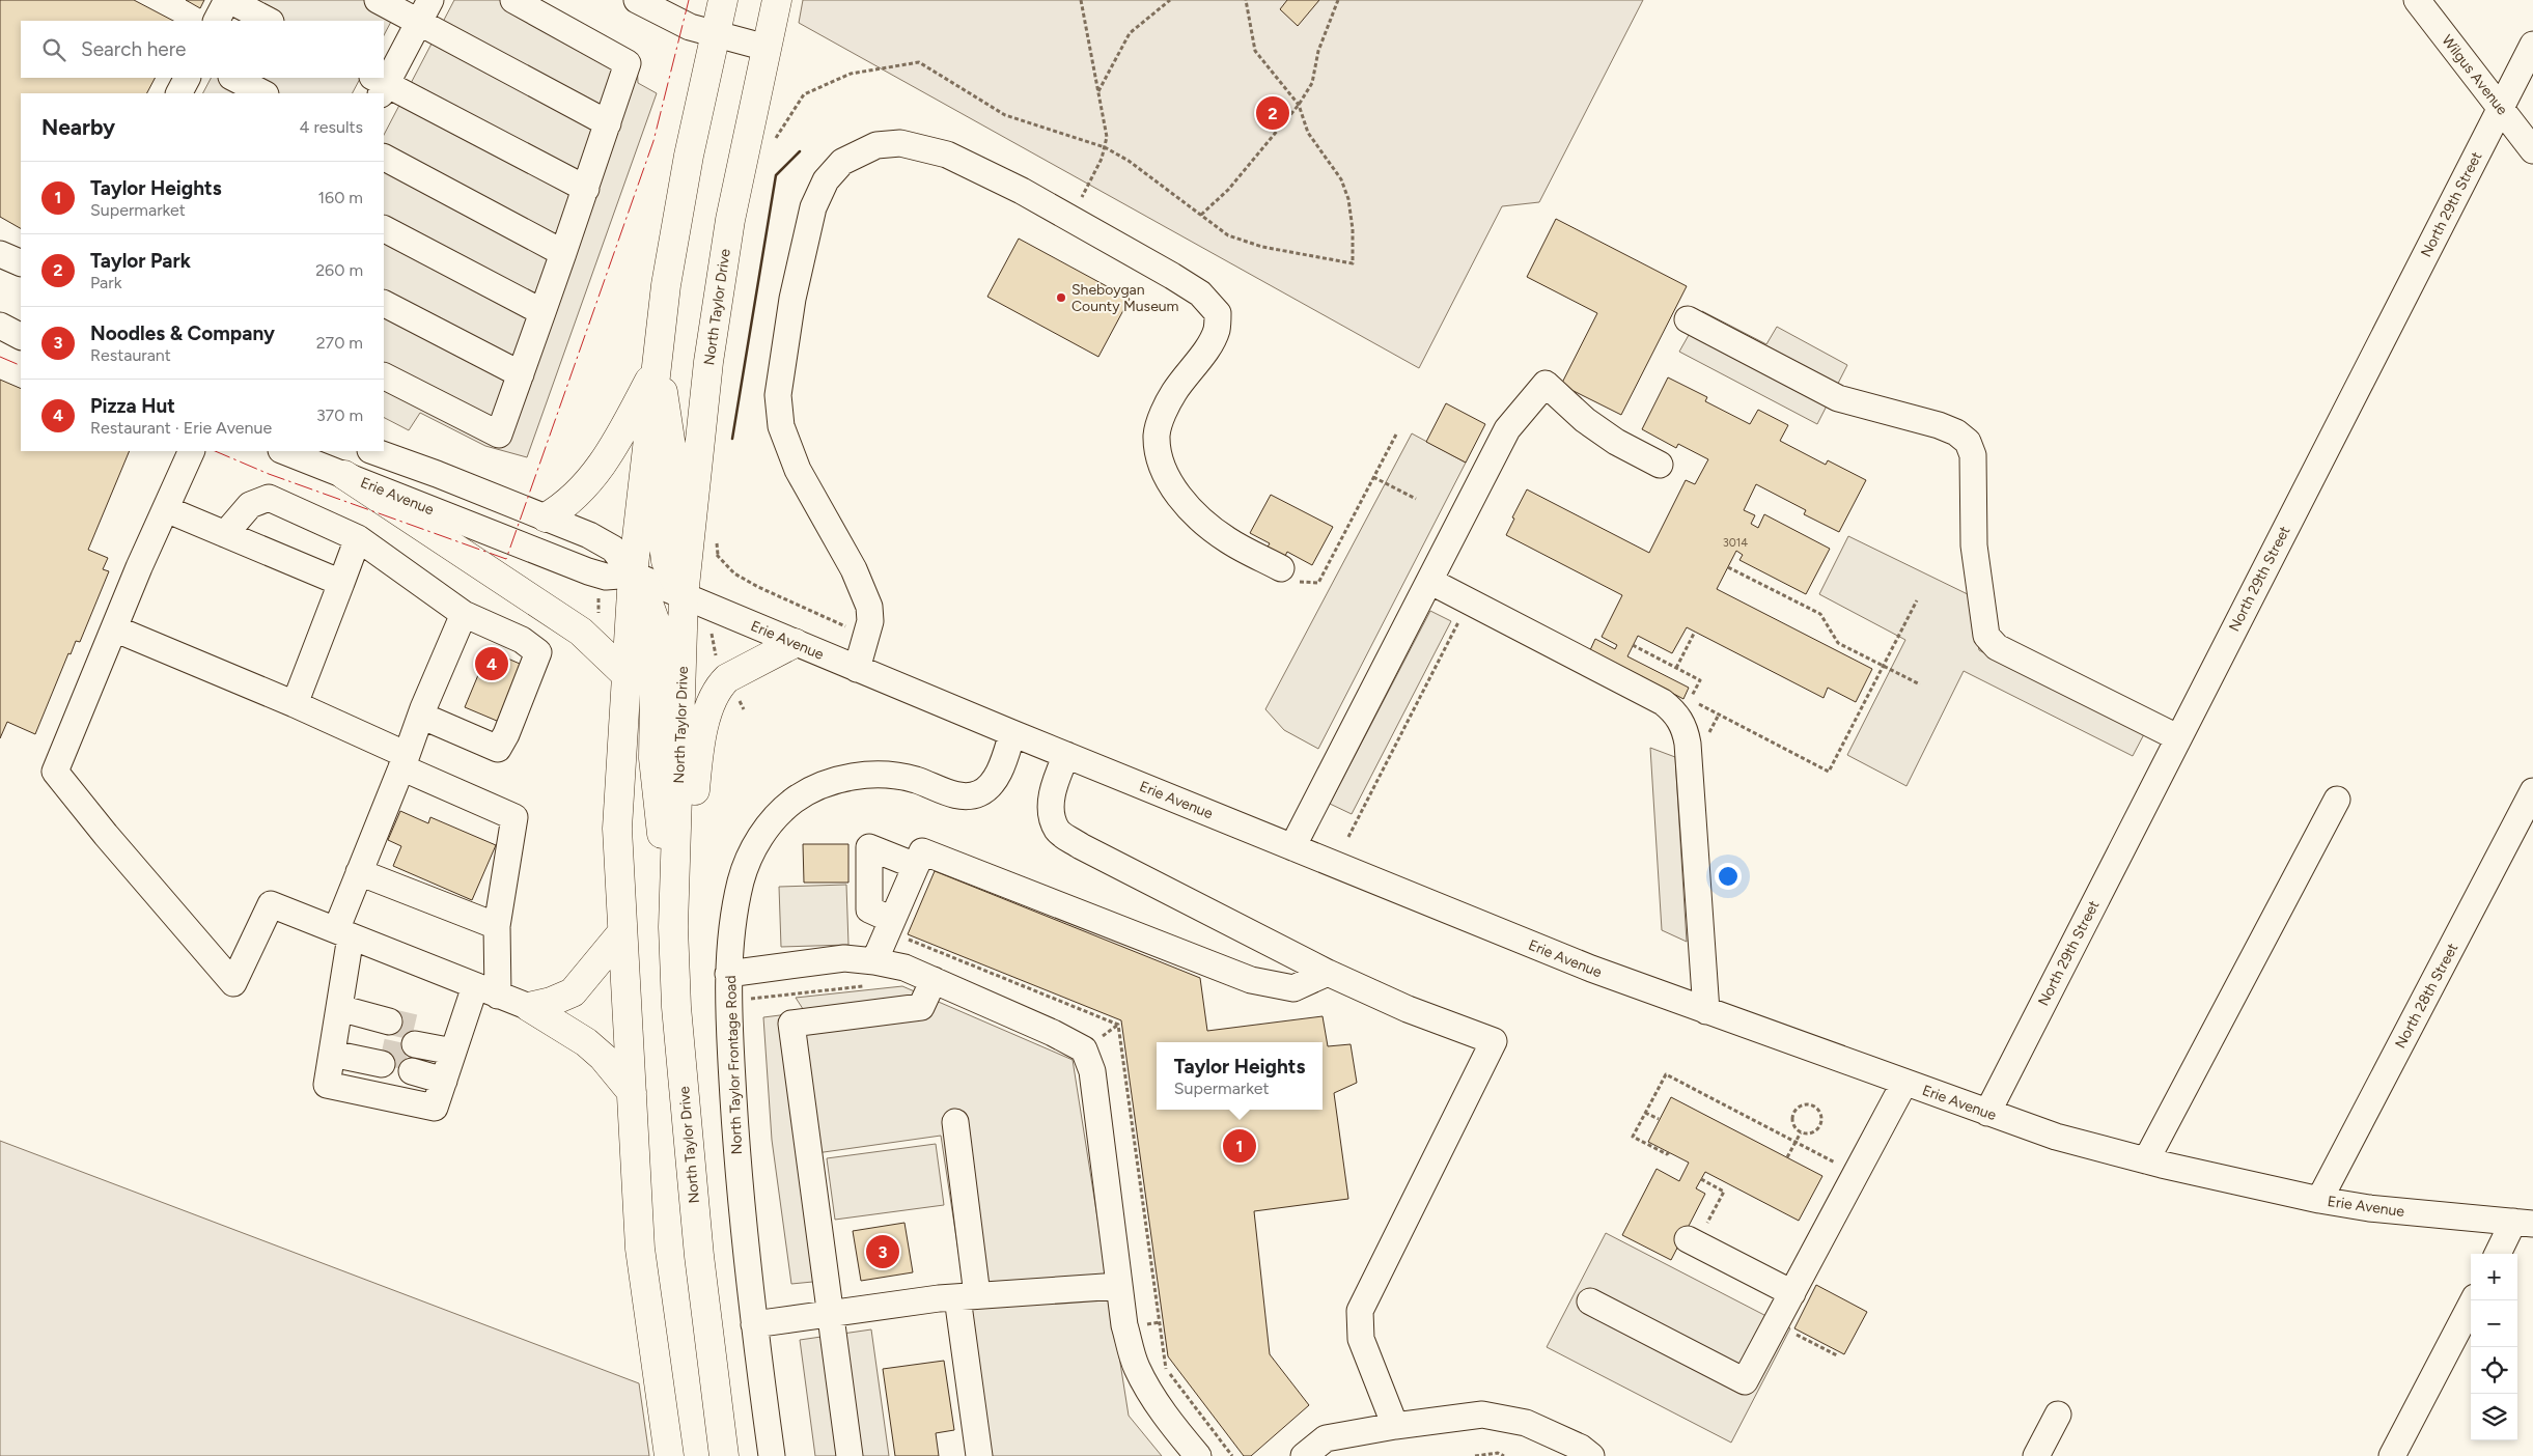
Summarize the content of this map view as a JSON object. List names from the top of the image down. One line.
{"streets":{"main road":["North Taylor Drive"],"street":["Wilgus Avenue","North 29th Street","Erie Avenue","North 28th Street","North Taylor Frontage Road"]},"crossings":[["Wilgus Avenue","North 29th Street"],["North 29th Street","Erie Avenue"],["North Taylor Drive","Erie Avenue"],["Erie Avenue","North 28th Street"],["Erie Avenue","North Taylor Frontage Road"]],"places":["Sheboygan County Museum"],"house_numbers":["3014"],"page":{"search":"Search here","heading":["Nearby","4 results"],"pins":["2","4","1","3"],"list":[{"mark":"1","name":"Taylor Heights","note":"Supermarket","value":"160 m"},{"mark":"2","name":"Taylor Park","note":"Park","value":"260 m"},{"mark":"3","name":"Noodles & Company","note":"Restaurant","value":"270 m"},{"mark":"4","name":"Pizza Hut","note":"Restaurant · Erie Avenue","value":"370 m"}],"popup":["Taylor Heights","Supermarket"],"map_buttons":["+","−"]}}
